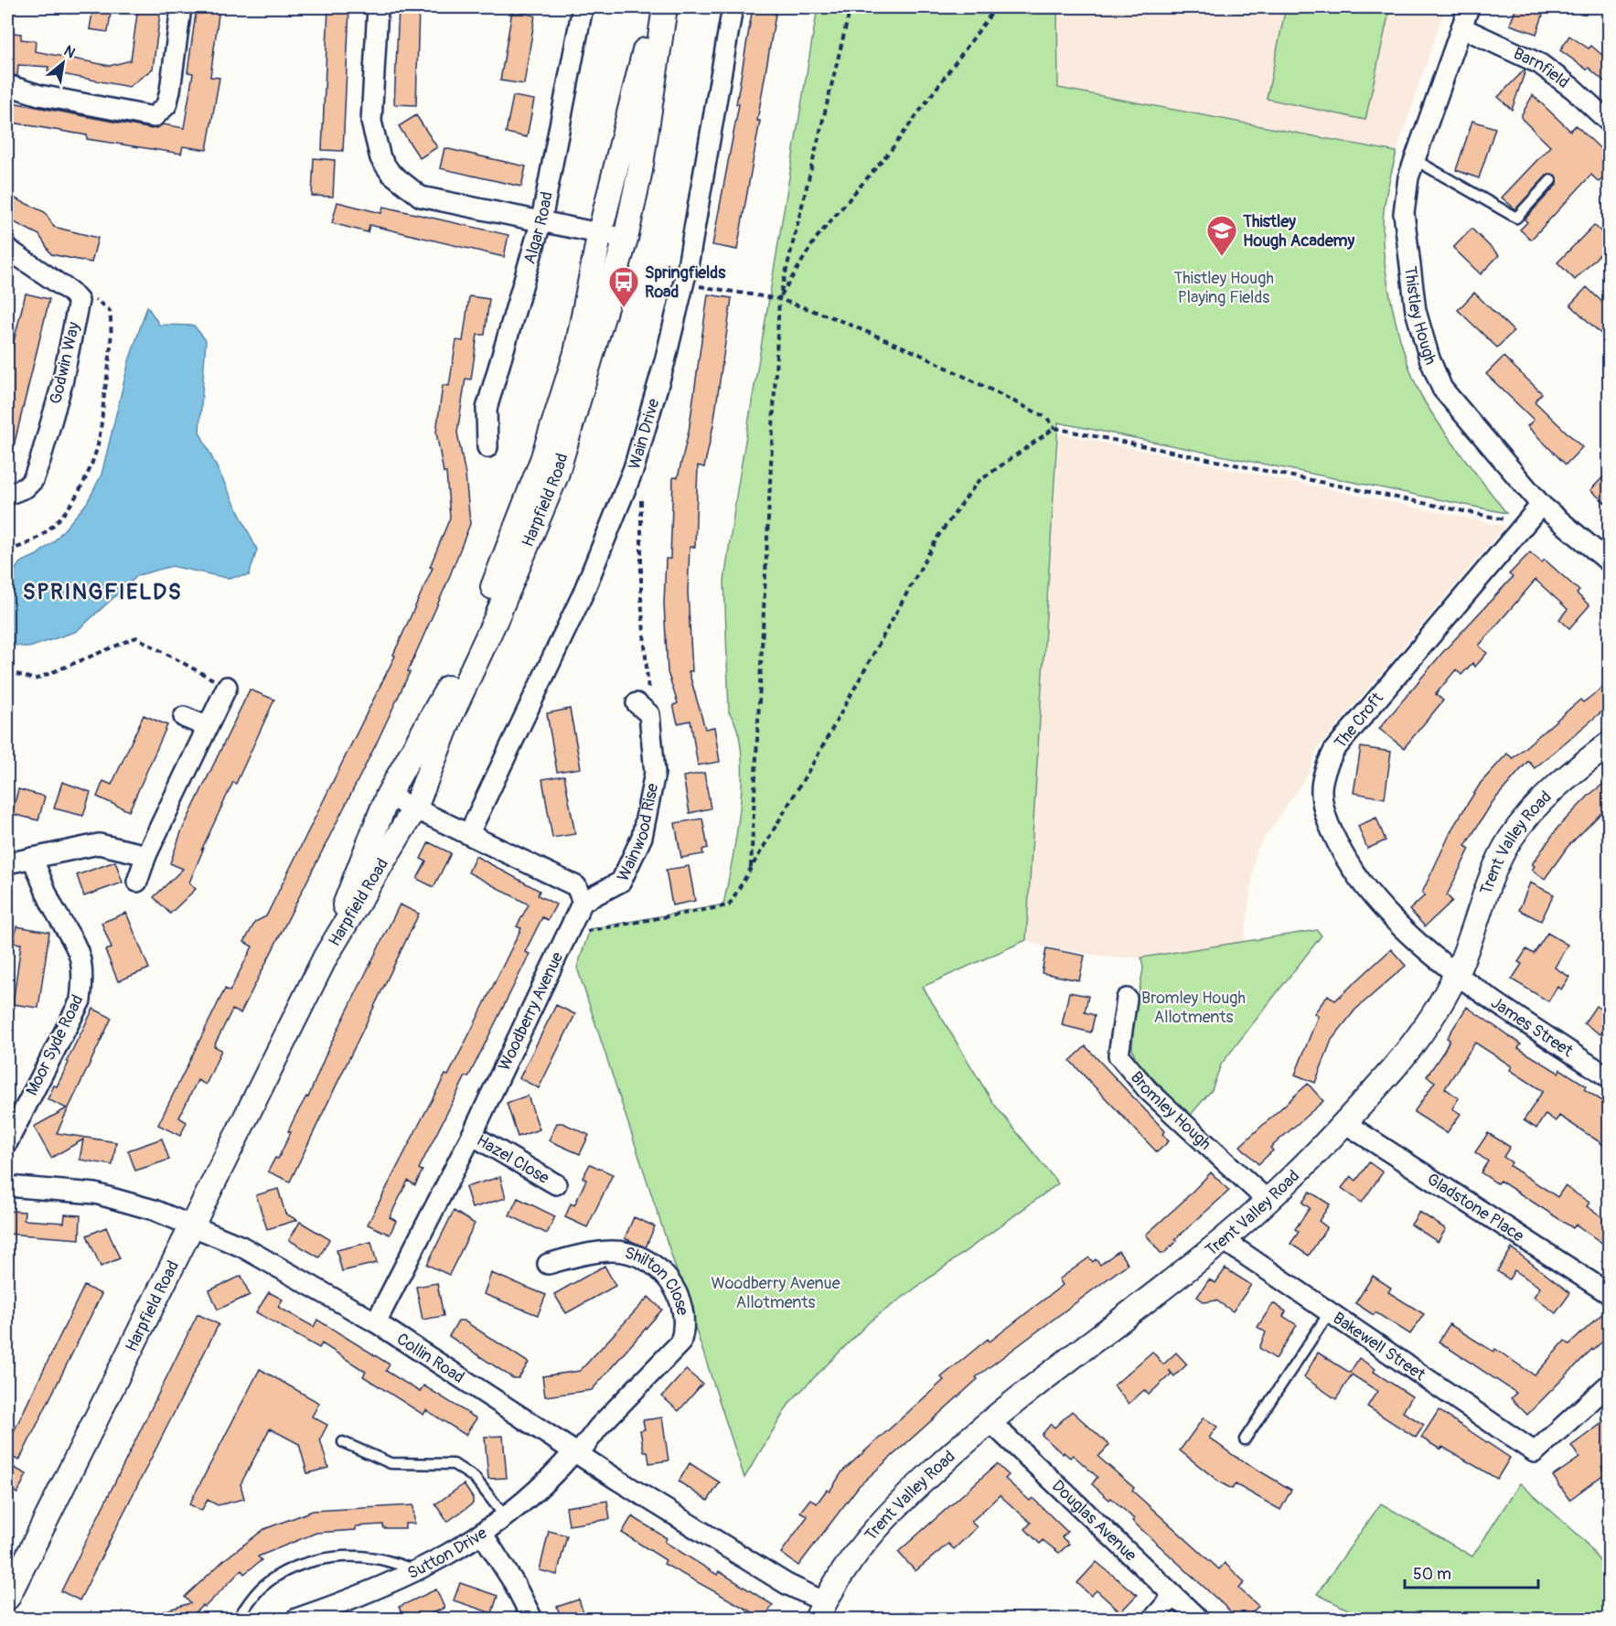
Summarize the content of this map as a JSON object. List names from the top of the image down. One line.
{"streets":{"street":["Barnfield","Algar Road","Thistley Hough","Godwin Way","Wain Drive","Harpfield Road","The Croft","Wainwood Rise","Trent Valley Road","Woodberry Avenue","James Street","Moor Syde Road","Bromley Hough","Hazel Close","Gladstone Place","Shilton Close","Bakewell Street","Collin Road","Douglas Avenue","Sutton Drive"]},"crossings":[["Barnfield","Thistley Hough"],["Thistley Hough","The Croft"],["Harpfield Road","Collin Road"],["The Croft","Trent Valley Road"],["The Croft","James Street"],["Wainwood Rise","Woodberry Avenue"],["Trent Valley Road","James Street"],["Trent Valley Road","Bromley Hough"],["Trent Valley Road","Gladstone Place"],["Trent Valley Road","Bakewell Street"],["Trent Valley Road","Collin Road"],["Trent Valley Road","Douglas Avenue"],["Woodberry Avenue","Hazel Close"],["Woodberry Avenue","Collin Road"],["Shilton Close","Collin Road"],["Shilton Close","Sutton Drive"],["Collin Road","Sutton Drive"]],"districts":["SPRINGFIELDS"],"parks":["Thistley Hough Playing Fields","Bromley Hough Allotments","Woodberry Avenue Allotments"],"places":{"school or university":["Thistley Hough Academy"],"bus stop":["Springfields Road"]},"scale_bar":"50 m","north":"top right"}
